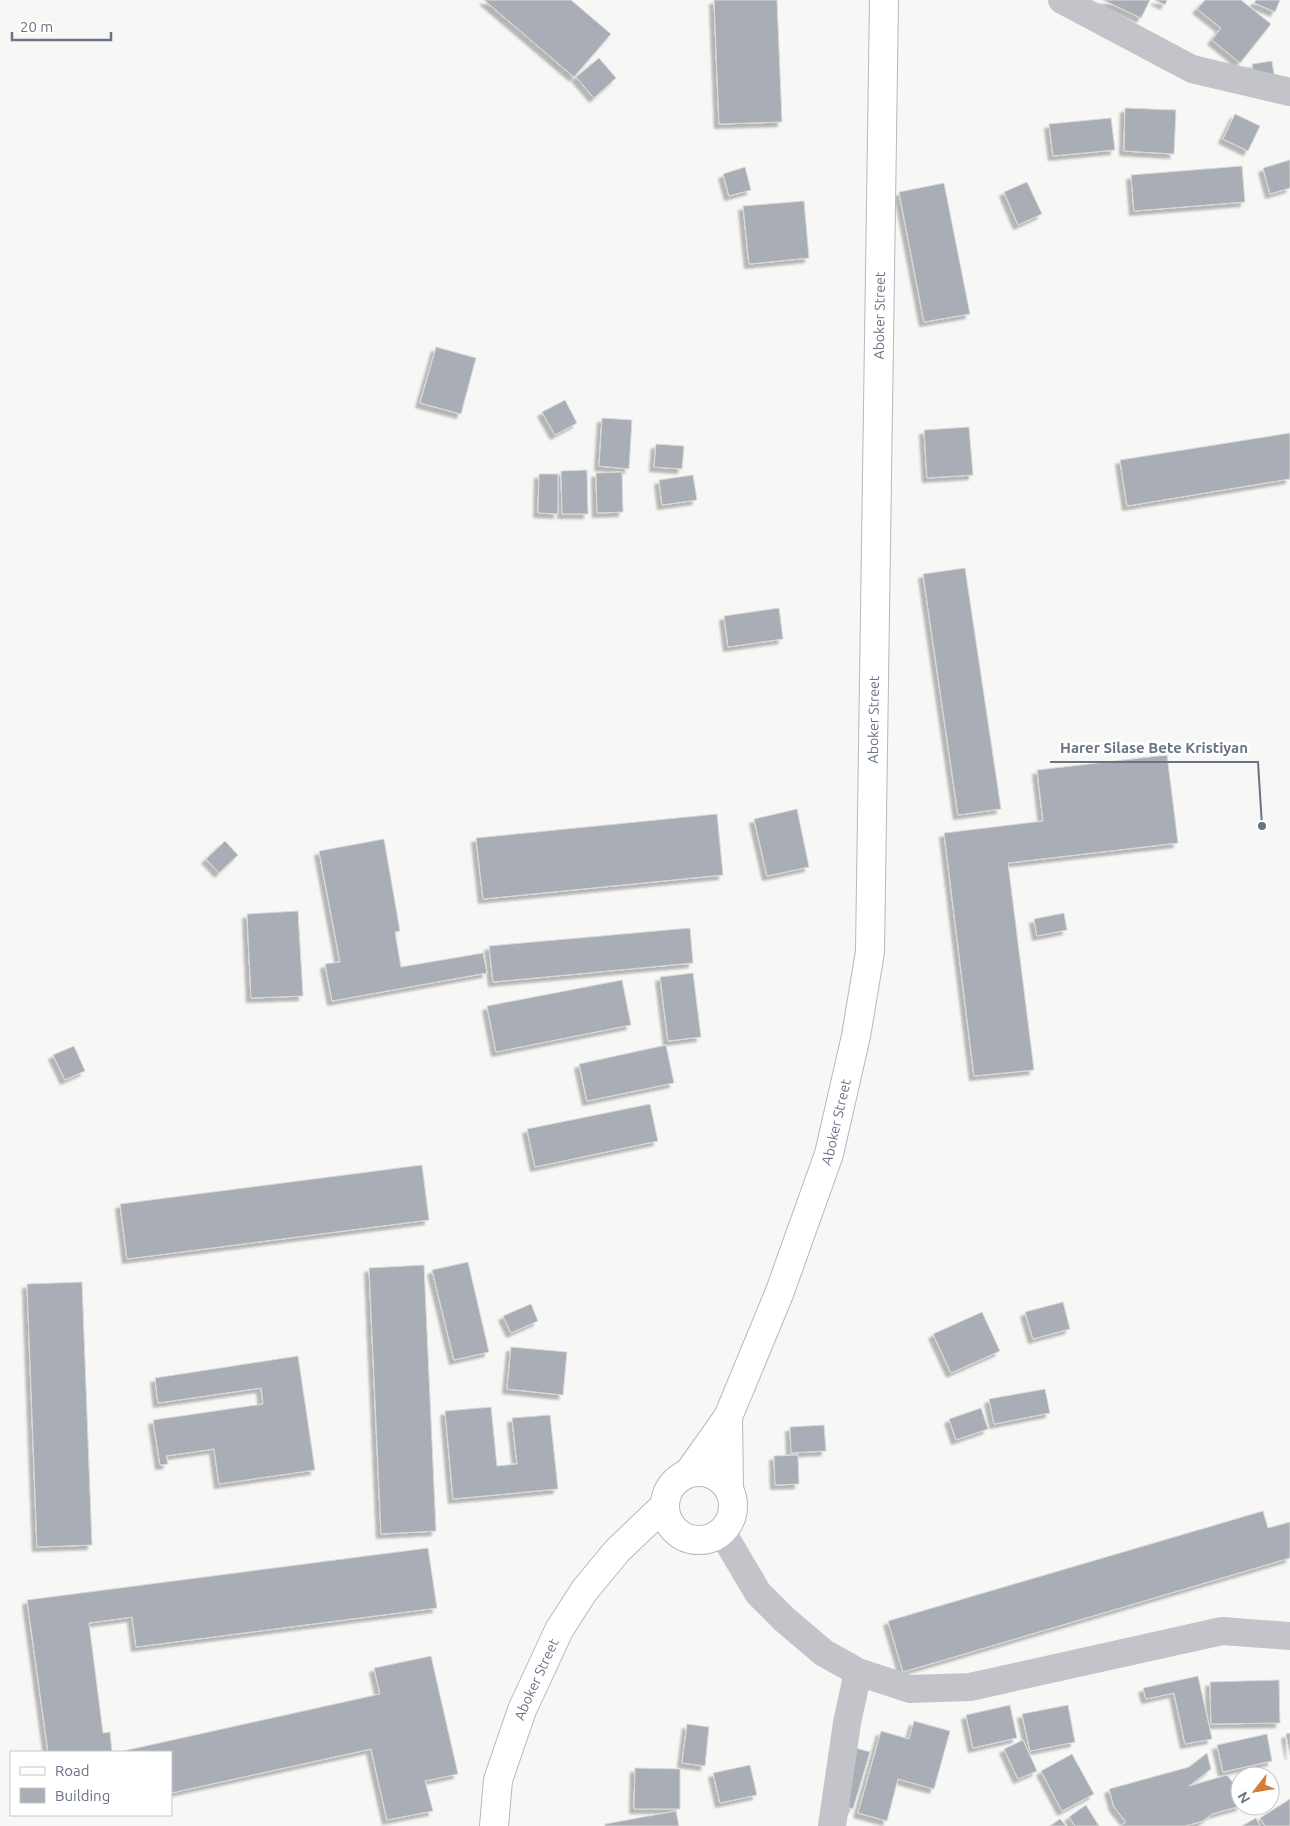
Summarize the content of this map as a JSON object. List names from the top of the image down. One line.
{"streets":{"main road":["Aboker Street"]},"places":["Harer Silase Bete Kristiyan"],"legend":["Road","Building"],"scale_bar":"20 m","north":"bottom left"}
